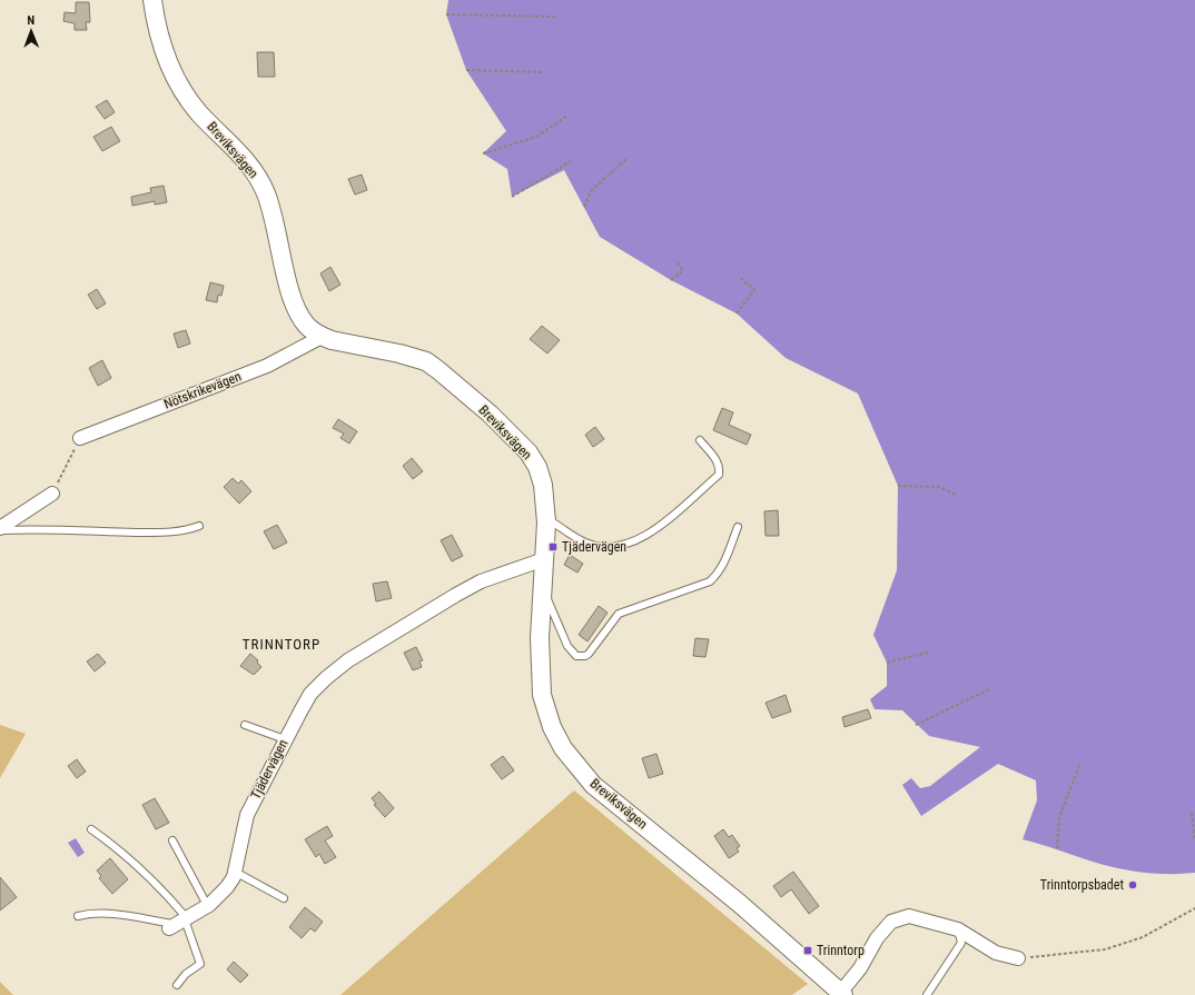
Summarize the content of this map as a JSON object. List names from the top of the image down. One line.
{"streets":{"main road":["Breviksvägen"],"street":["Nötskrikevägen","Tjädervägen"]},"crossings":[["Breviksvägen","Nötskrikevägen"],["Breviksvägen","Tjädervägen"]],"districts":["TRINNTORP"],"places":{"transit":["Tjädervägen","Trinntorp"],"other":["Trinntorpsbadet"]},"north":"top"}
